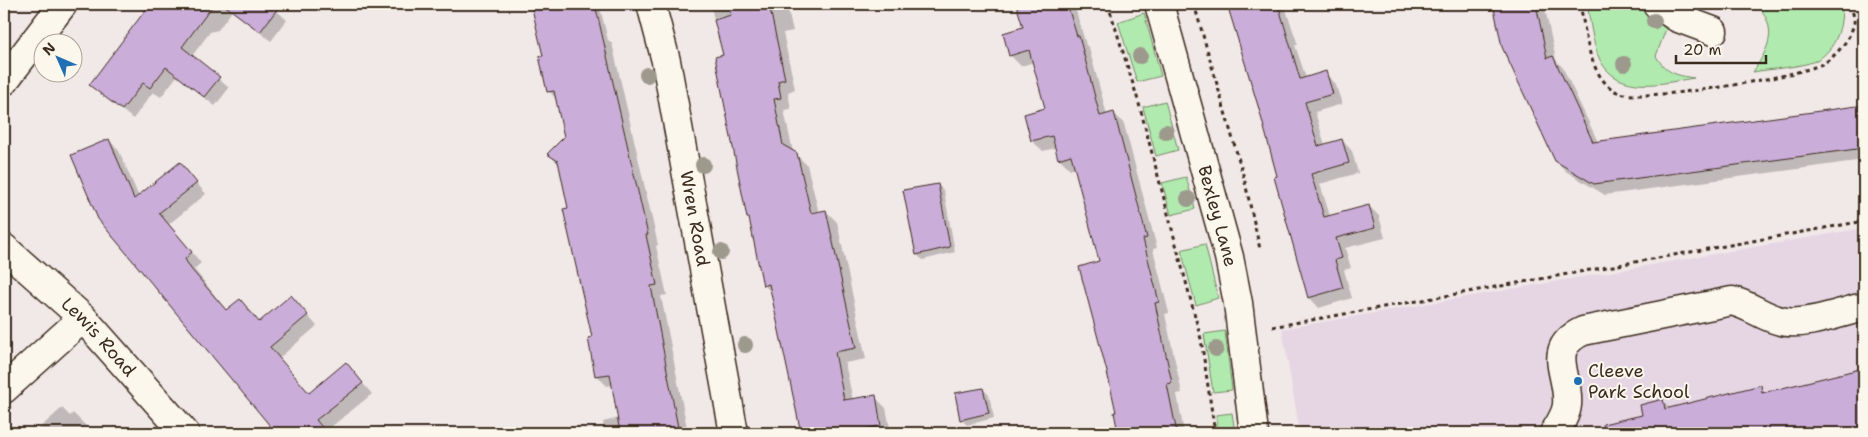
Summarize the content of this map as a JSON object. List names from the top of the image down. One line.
{"streets":{"street":["Bexley Lane","Wren Road","Lewis Road"]},"places":["Cleeve Park School"],"scale_bar":"20 m","north":"top left"}
